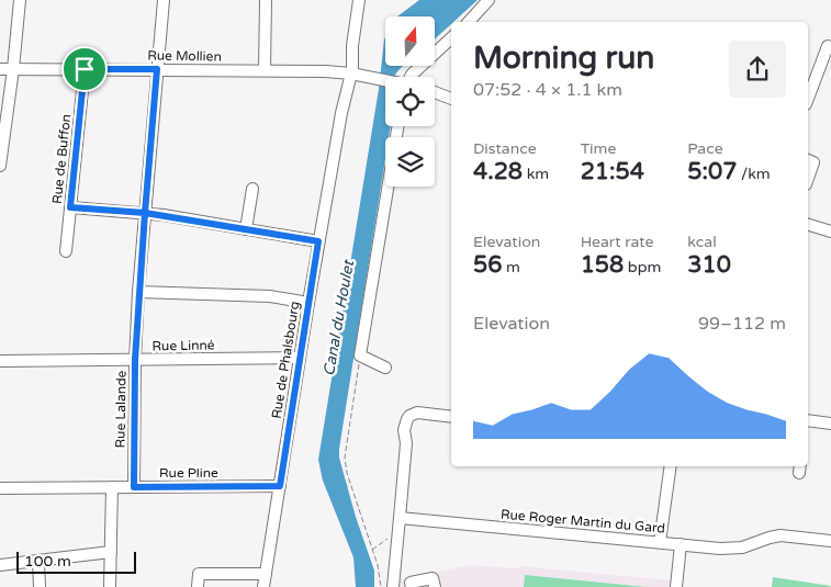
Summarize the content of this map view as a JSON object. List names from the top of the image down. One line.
{"streets":{"street":["Rue Mollien","Rue de Buffon","Rue Linné","Rue de Phalsbourg","Rue Lalande","Rue Pline","Rue Roger Martin du Gard"]},"crossings":[["Rue Mollien","Rue de Buffon"],["Rue Mollien","Rue de Phalsbourg"],["Rue Mollien","Rue Lalande"],["Rue Linné","Rue de Phalsbourg"],["Rue Linné","Rue Lalande"],["Rue de Phalsbourg","Rue Pline"],["Rue Lalande","Rue Pline"]],"water":["Canal du Houlet"],"scale_bar":"100 m","north":"top","page":{"heading":["Morning run","07:52 · 4 × 1.1 km"],"stats":[["Distance","4.28 km"],["Time","21:54"],["Pace","5:07 /km"],["Elevation","56 m"],["Heart rate","158 bpm"],["kcal","310"]],"chart":["Elevation","99–112 m"],"scale":"100 m"}}
